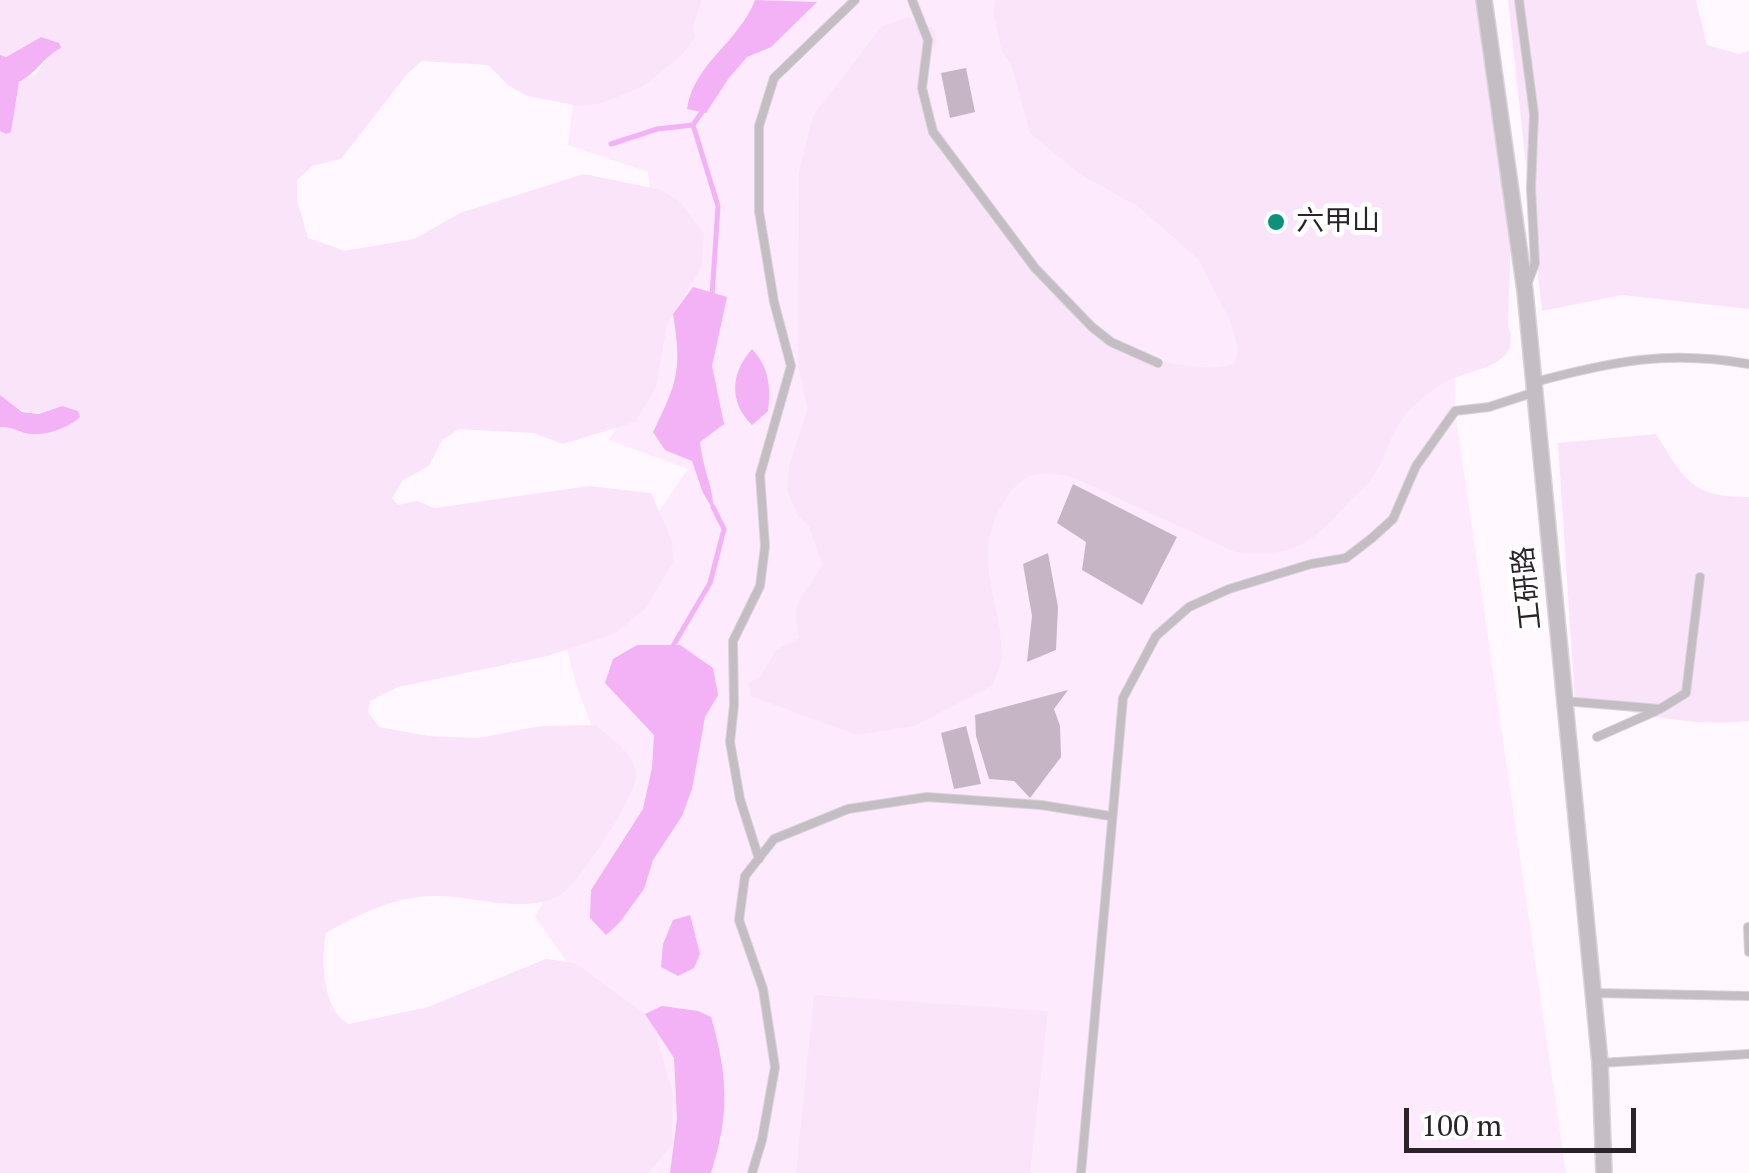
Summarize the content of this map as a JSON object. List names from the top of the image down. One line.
{"streets":{"street":["工研路"]},"places":["六甲山"],"scale_bar":"100 m"}
